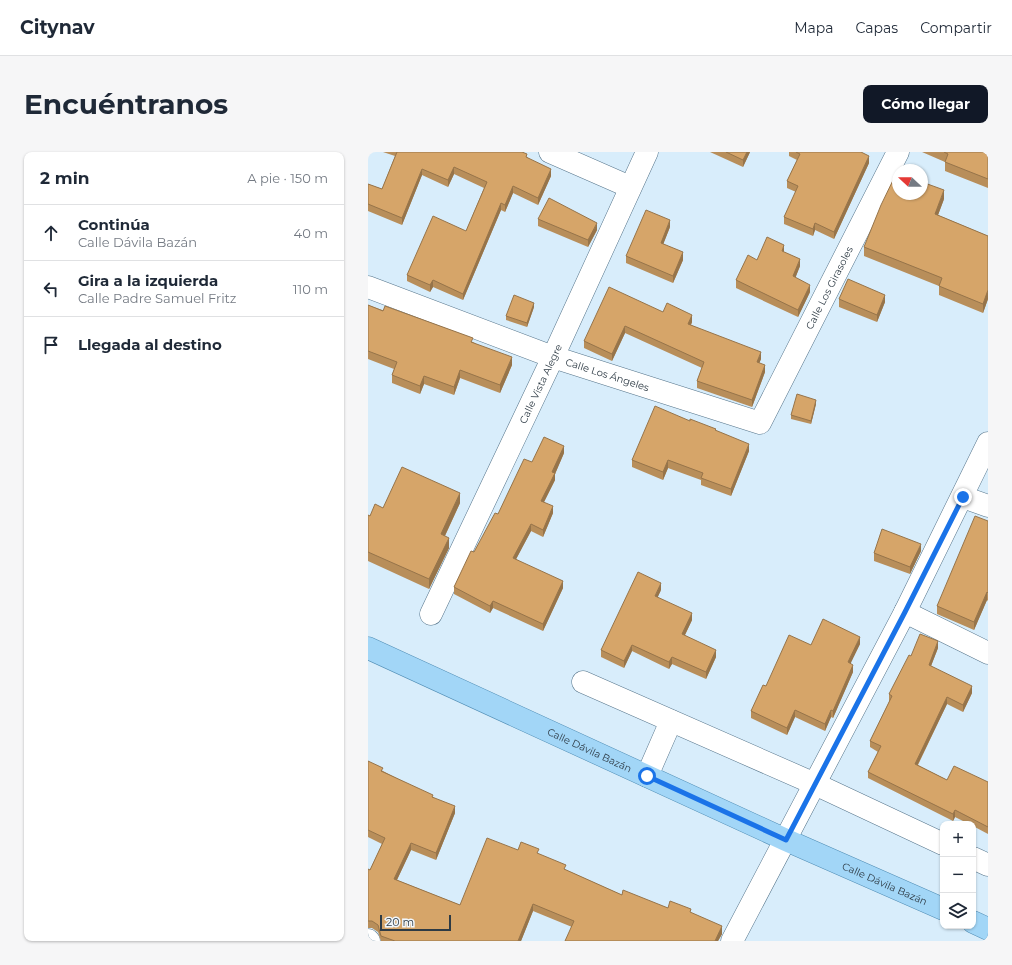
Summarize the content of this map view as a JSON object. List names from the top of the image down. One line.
{"streets":{"main road":["Calle Dávila Bazán"],"street":["Calle Los Girasoles","Calle Los Ángeles","Calle Vista Alegre"]},"crossings":[["Calle Los Girasoles","Calle Los Ángeles"],["Calle Los Ángeles","Calle Vista Alegre"]],"scale_bar":"20 m","north":"left","page":{"header":"Citynav","nav":["Mapa","Capas","Compartir"],"buttons":"Cómo llegar","title":"Encuéntranos","heading":["2 min","A pie · 150 m"],"list":[["Continúa","Calle Dávila Bazán","40 m"],["Gira a la izquierda","Calle Padre Samuel Fritz","110 m"],"Llegada al destino"],"map_buttons":["+","−"],"scale":"20 m"}}
